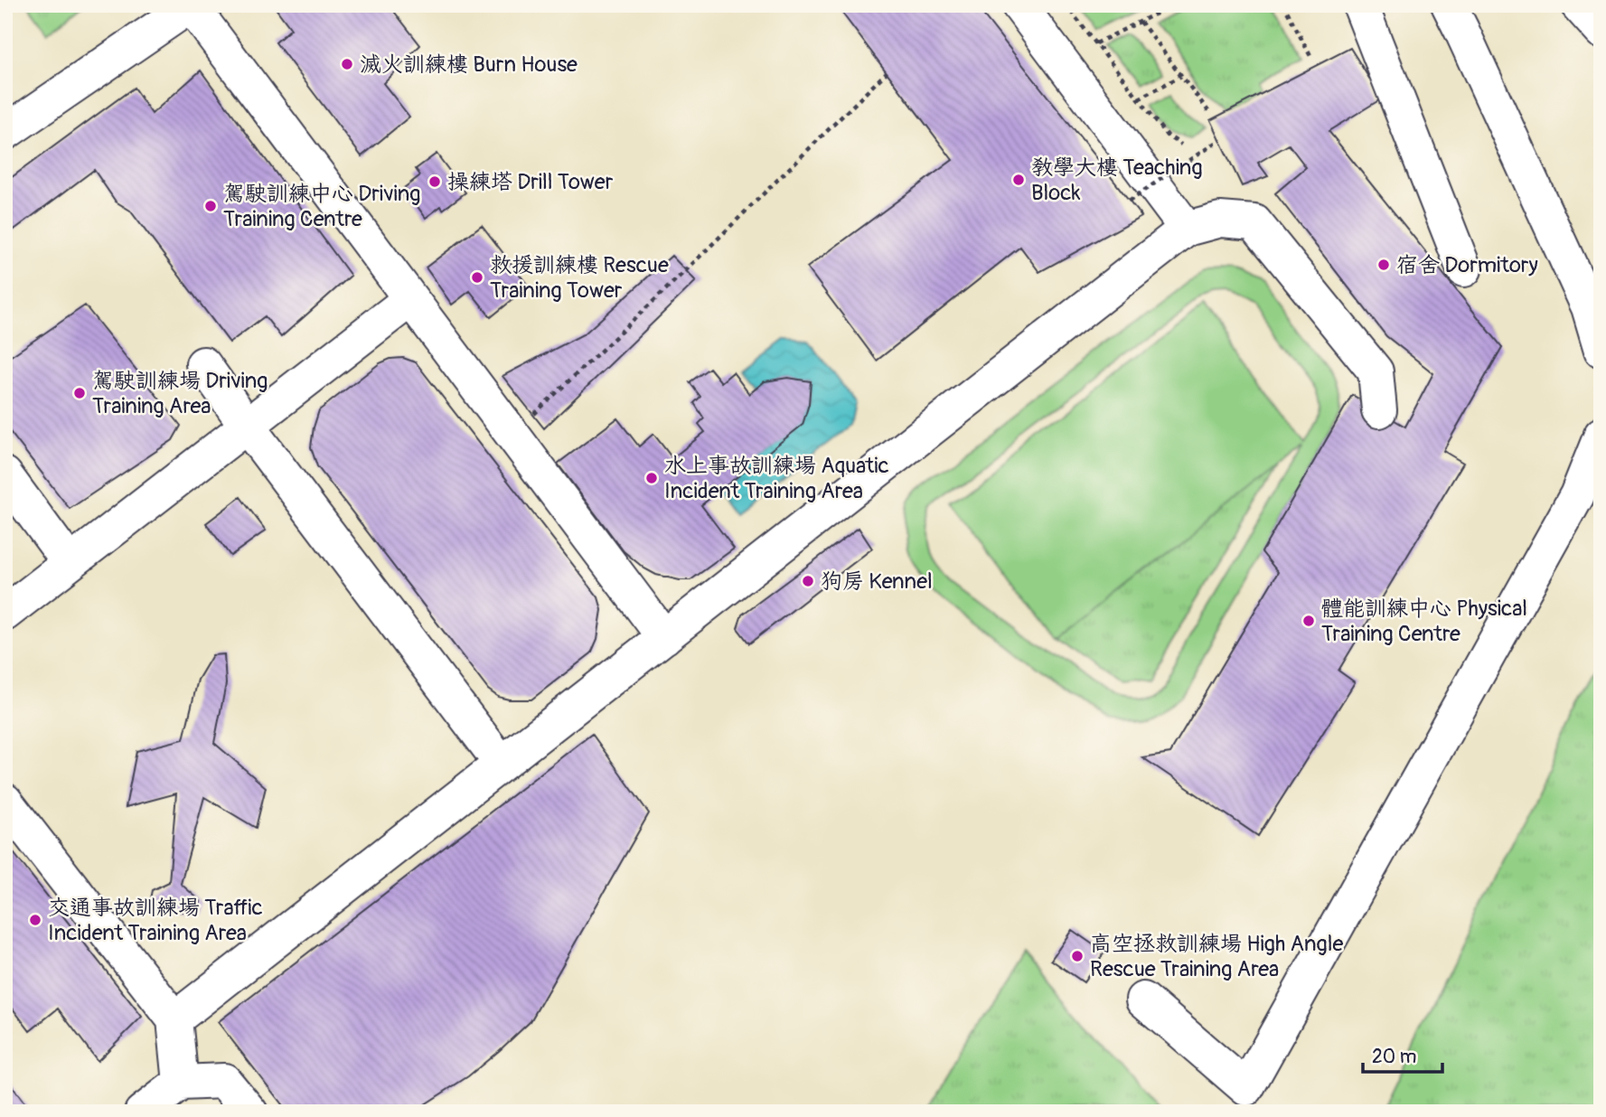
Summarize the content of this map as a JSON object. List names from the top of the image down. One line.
{"places":["滅火訓練樓 Burn House","教學大樓 Teaching Block","操練塔 Drill Tower","駕駛訓練中心 Driving Training Centre","宿舍 Dormitory","救援訓練樓 Rescue Training Tower","駕駛訓練場 Driving Training Area","水上事故訓練場 Aquatic Incident Training Area","狗房 Kennel","體能訓練中心 Physical Training Centre","交通事故訓練場 Traffic Incident Training Area","高空拯救訓練場 High Angle Rescue Training Area"],"scale_bar":"20 m"}
